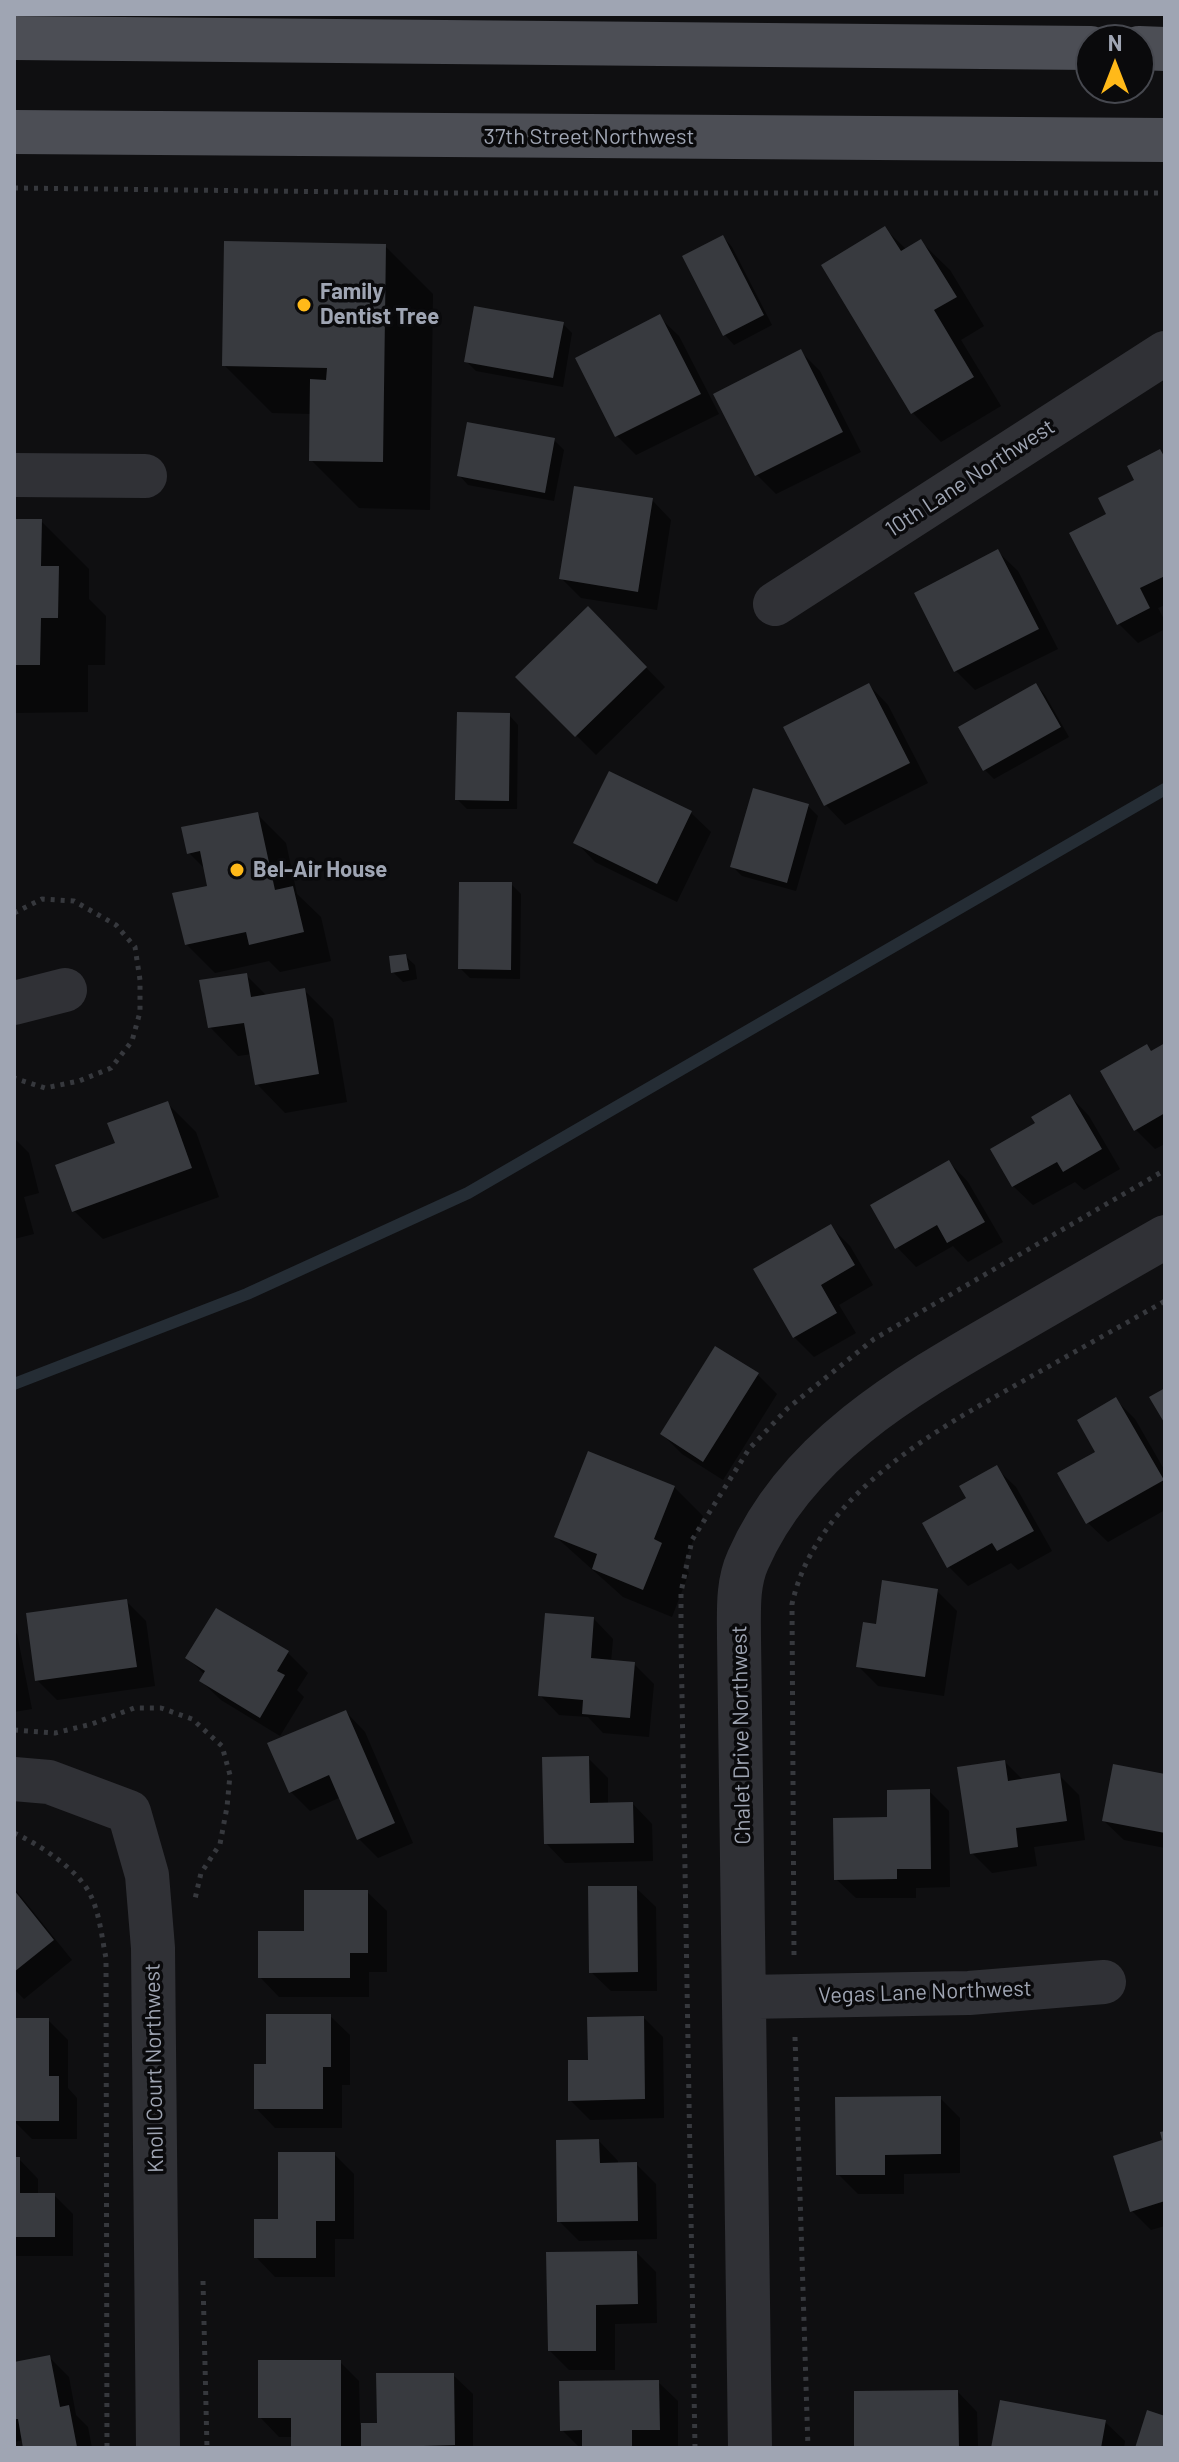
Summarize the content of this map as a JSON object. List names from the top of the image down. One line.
{"streets":{"main road":["37th Street Northwest"],"street":["10th Lane Northwest","Chalet Drive Northwest","Vegas Lane Northwest","Knoll Court Northwest"]},"crossings":[["Chalet Drive Northwest","Vegas Lane Northwest"]],"places":["Family Dentist Tree","Bel-Air House"],"north":"top"}
